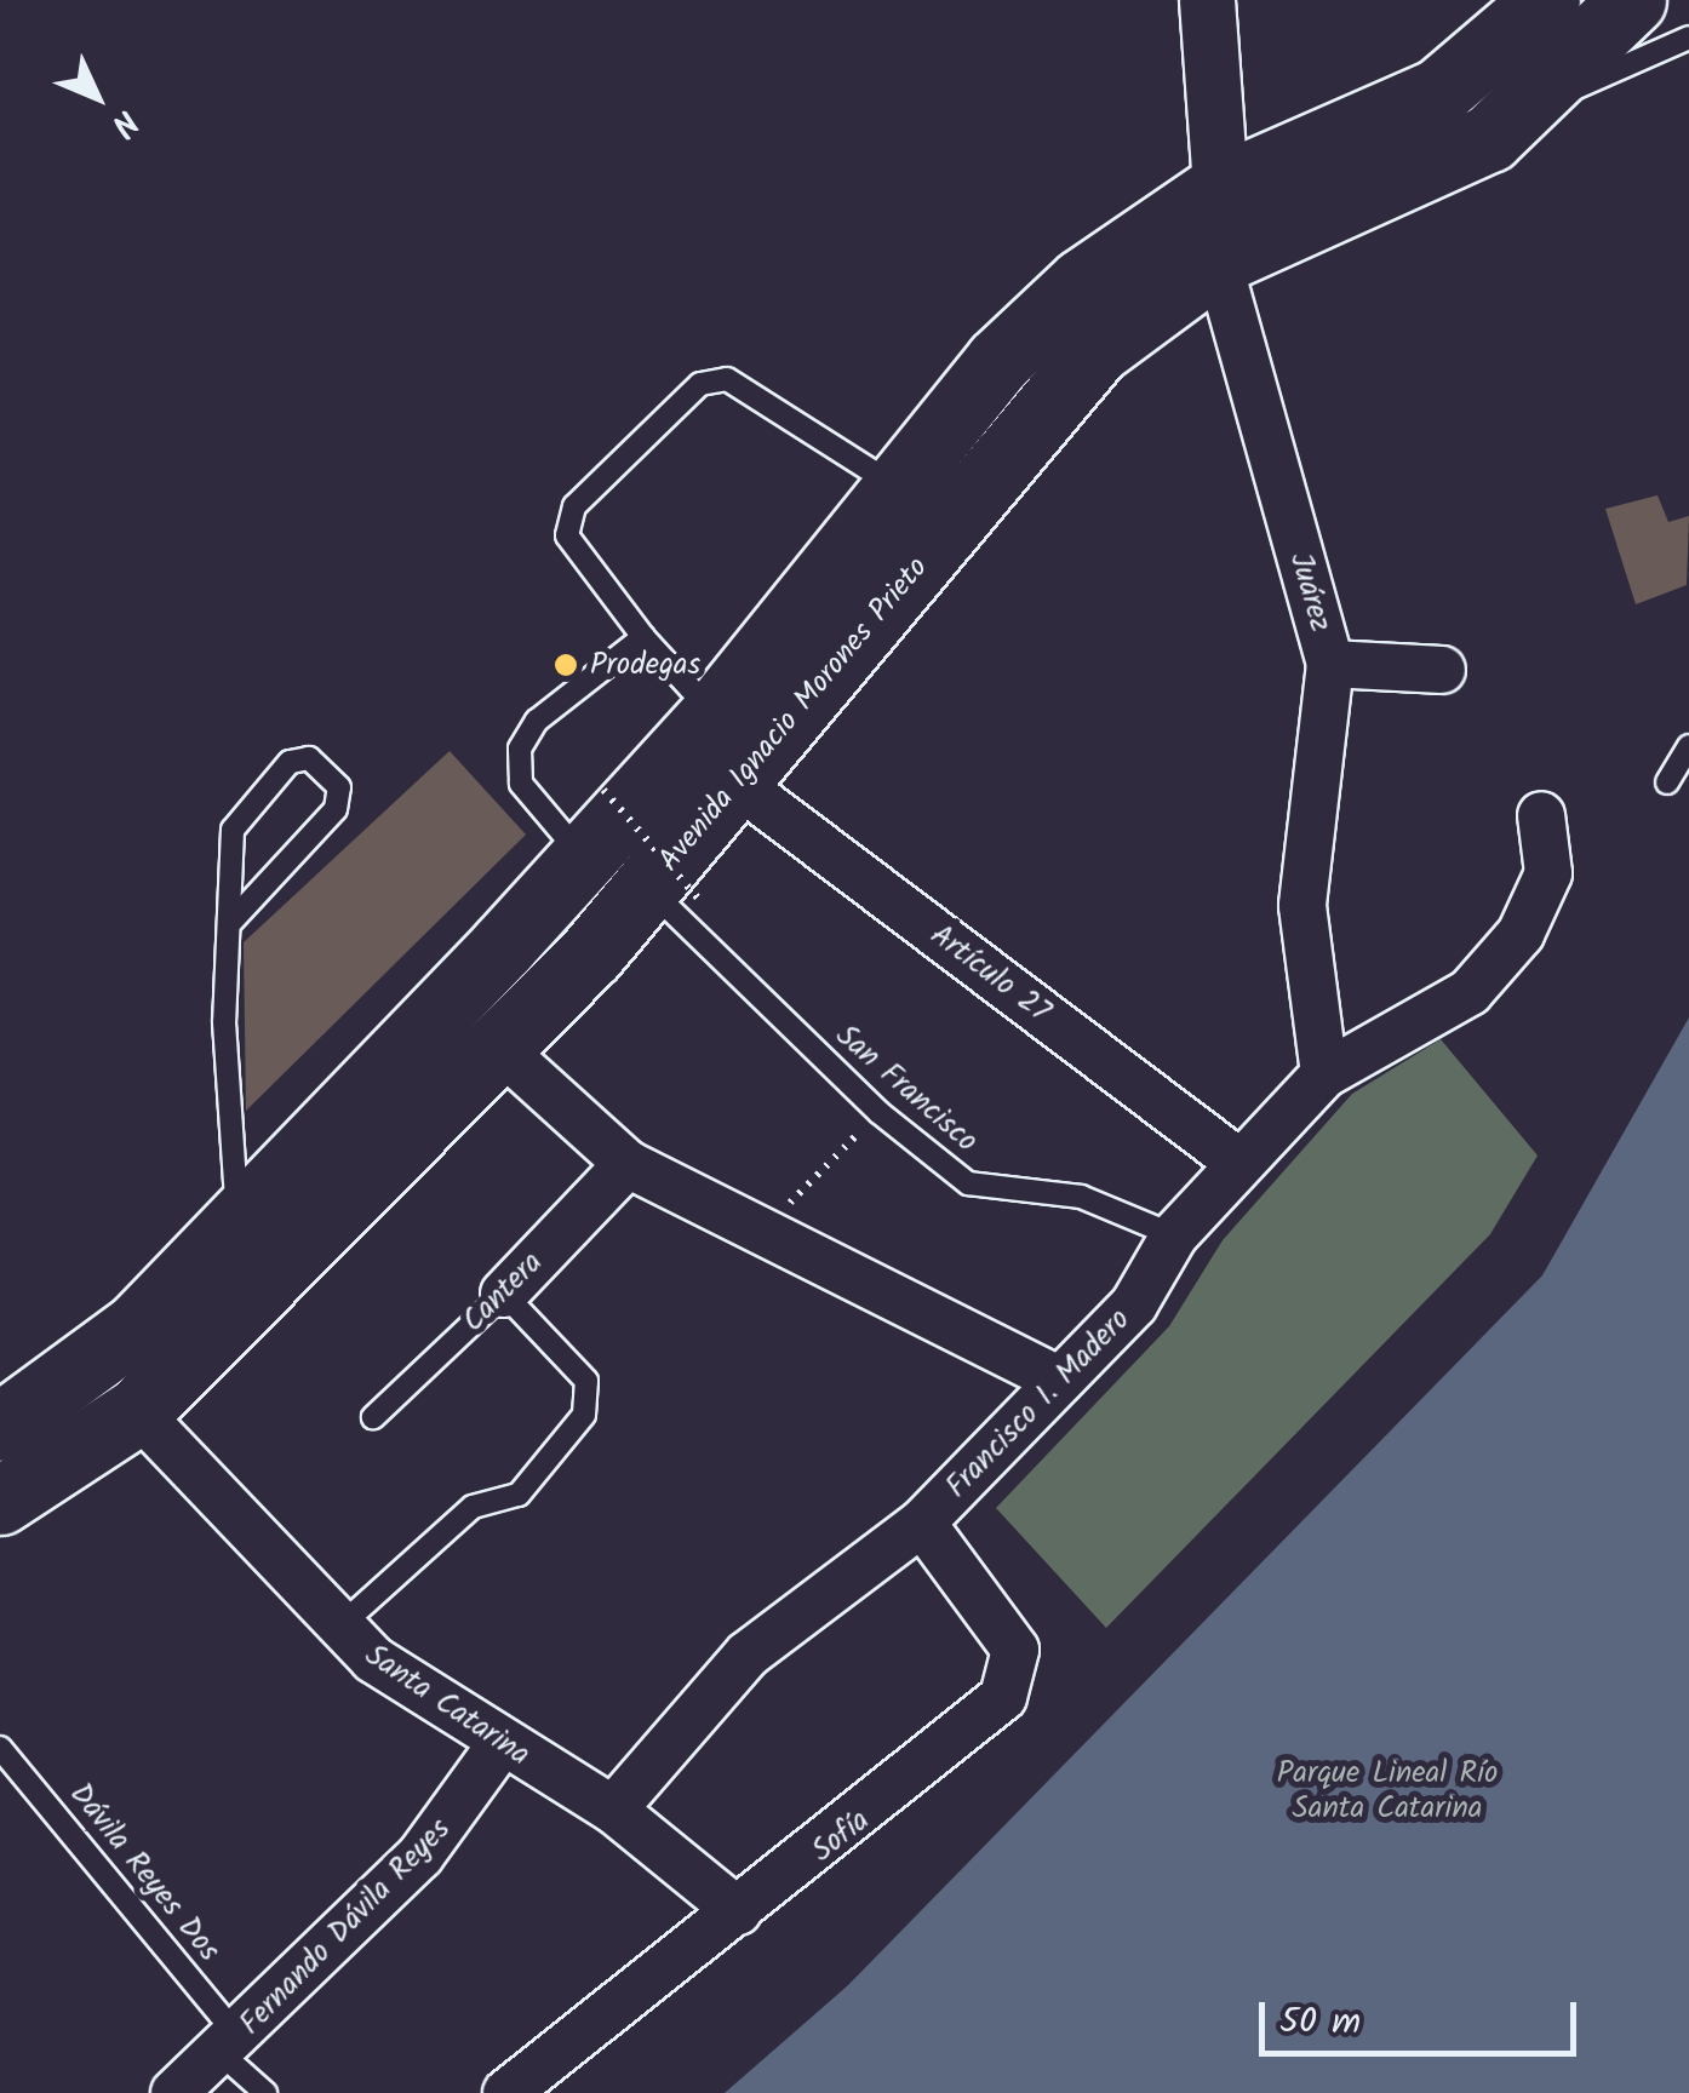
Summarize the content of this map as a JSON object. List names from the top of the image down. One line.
{"streets":{"main road":["Avenida Ignacio Morones Prieto"],"street":["Juárez","Artículo 27","Cantera","Francisco I. Madero","Santa Catarina","Sofía","Fernando Dávila Reyes"],"lane":["San Francisco","Dávila Reyes Dos"]},"crossings":[["Juárez","Avenida Ignacio Morones Prieto"],["Juárez","Francisco I. Madero"],["Avenida Ignacio Morones Prieto","Artículo 27"],["Avenida Ignacio Morones Prieto","San Francisco"],["Avenida Ignacio Morones Prieto","Santa Catarina"],["Artículo 27","Francisco I. Madero"],["San Francisco","Francisco I. Madero"],["Francisco I. Madero","Santa Catarina"],["Francisco I. Madero","Sofía"],["Santa Catarina","Sofía"],["Santa Catarina","Fernando Dávila Reyes"],["Dávila Reyes Dos","Fernando Dávila Reyes"]],"parks":["Parque Lineal Río Santa Catarina"],"places":["Prodegas"],"scale_bar":"50 m","north":"bottom right"}
